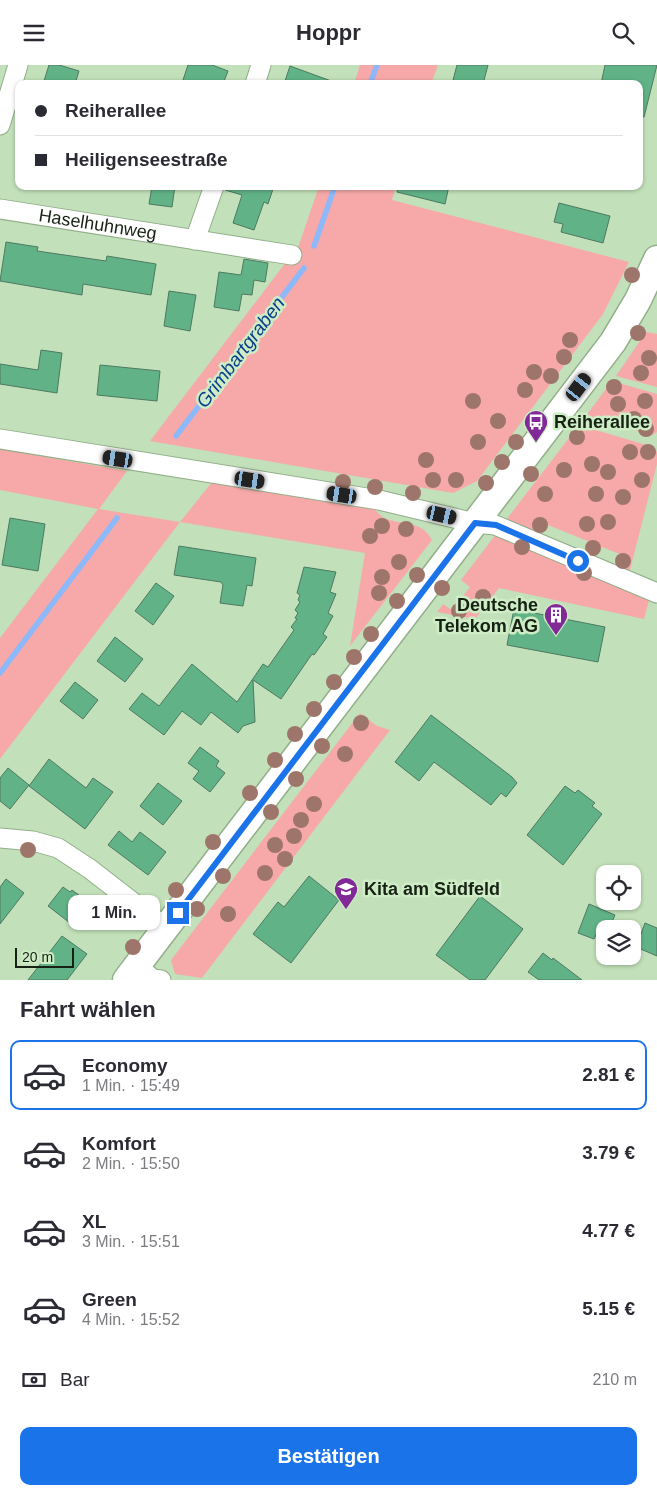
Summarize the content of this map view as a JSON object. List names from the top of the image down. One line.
{"streets":{"street":["Haselhuhnweg"]},"water":["Grimbartgraben"],"places":{"bus stop":["Reiherallee"],"building":["Deutsche Telekom AG"],"school or university":["Kita am Südfeld"]},"scale_bar":"20 m","page":{"header":"Hoppr","banner":["Reiherallee","Heiligenseestraße"],"bubble":"1 Min.","scale":"20 m","heading":"Fahrt wählen","list":[{"name":"Economy","note":"1 Min. · 15:49","value":"2.81 €"},{"name":"Komfort","note":"2 Min. · 15:50","value":"3.79 €"},{"name":"XL","note":"3 Min. · 15:51","value":"4.77 €"},{"name":"Green","note":"4 Min. · 15:52","value":"5.15 €"}],"pay":["Bar","210 m"],"buttons":"Bestätigen"}}
